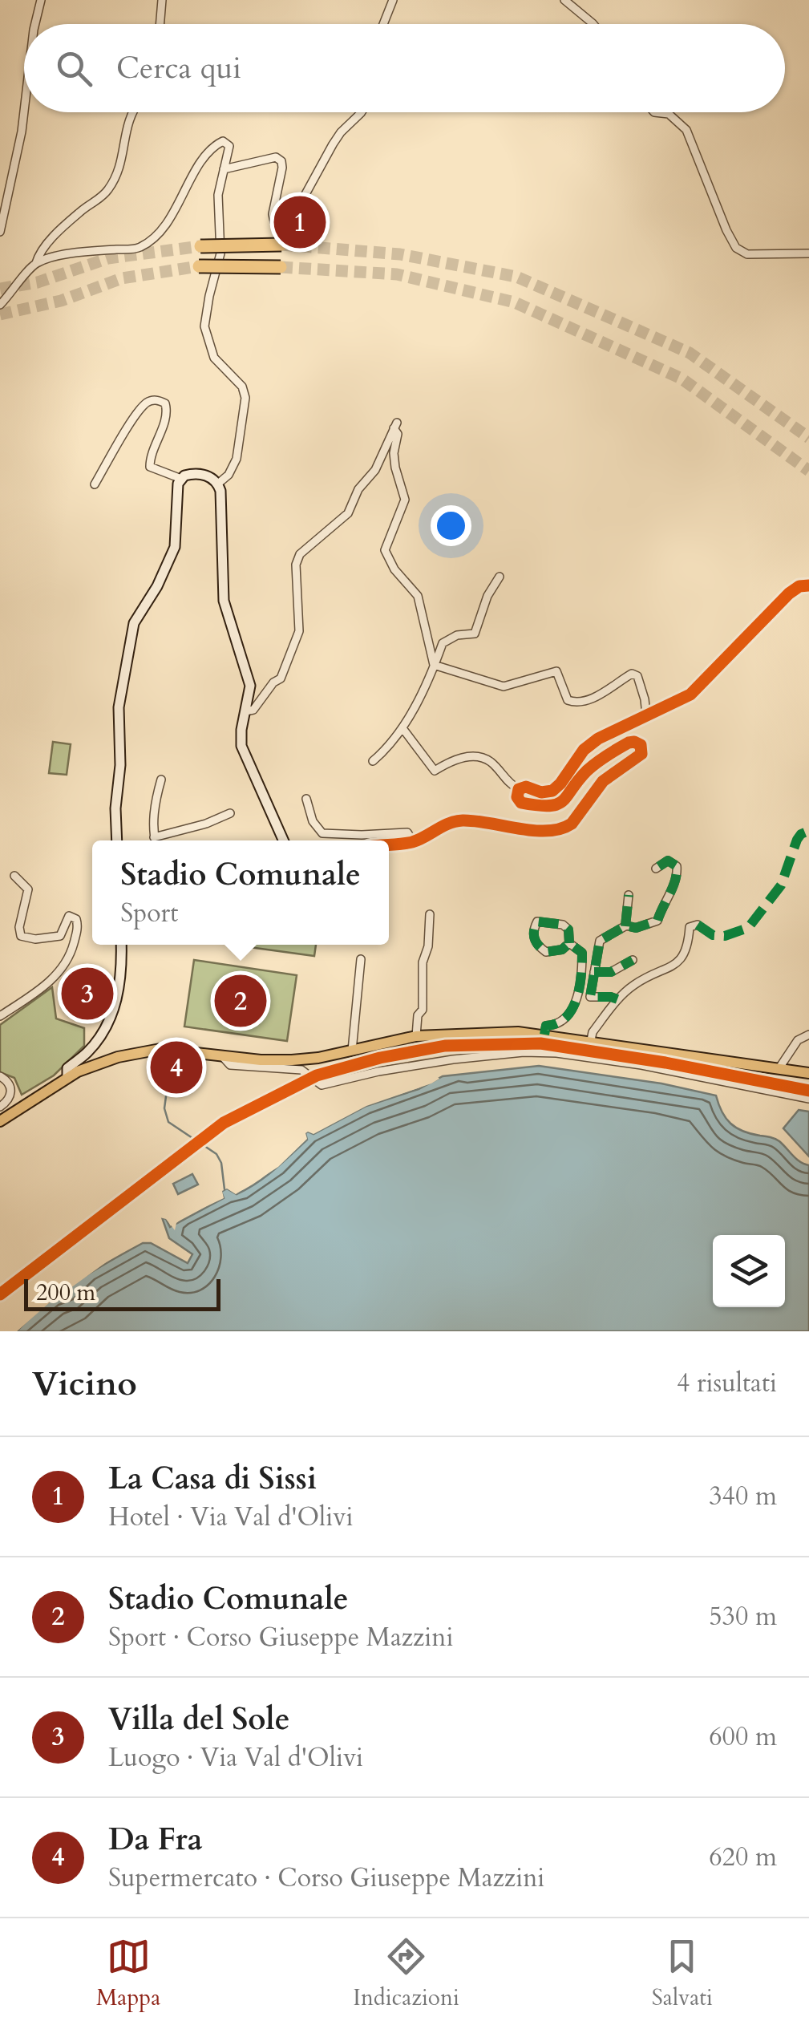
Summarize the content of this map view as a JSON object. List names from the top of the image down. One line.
{"scale_bar":"200 m","page":{"search":"Cerca qui","pins":["1","3","2","4"],"popup":["Stadio Comunale","Sport"],"scale":"200 m","heading":["Vicino","4 risultati"],"list":[{"mark":"1","name":"La Casa di Sissi","note":"Hotel · Via Val d'Olivi","value":"340 m"},{"mark":"2","name":"Stadio Comunale","note":"Sport · Corso Giuseppe Mazzini","value":"530 m"},{"mark":"3","name":"Villa del Sole","note":"Luogo · Via Val d'Olivi","value":"600 m"},{"mark":"4","name":"Da Fra","note":"Supermercato · Corso Giuseppe Mazzini","value":"620 m"}],"nav":["Mappa","Indicazioni","Salvati"]}}
